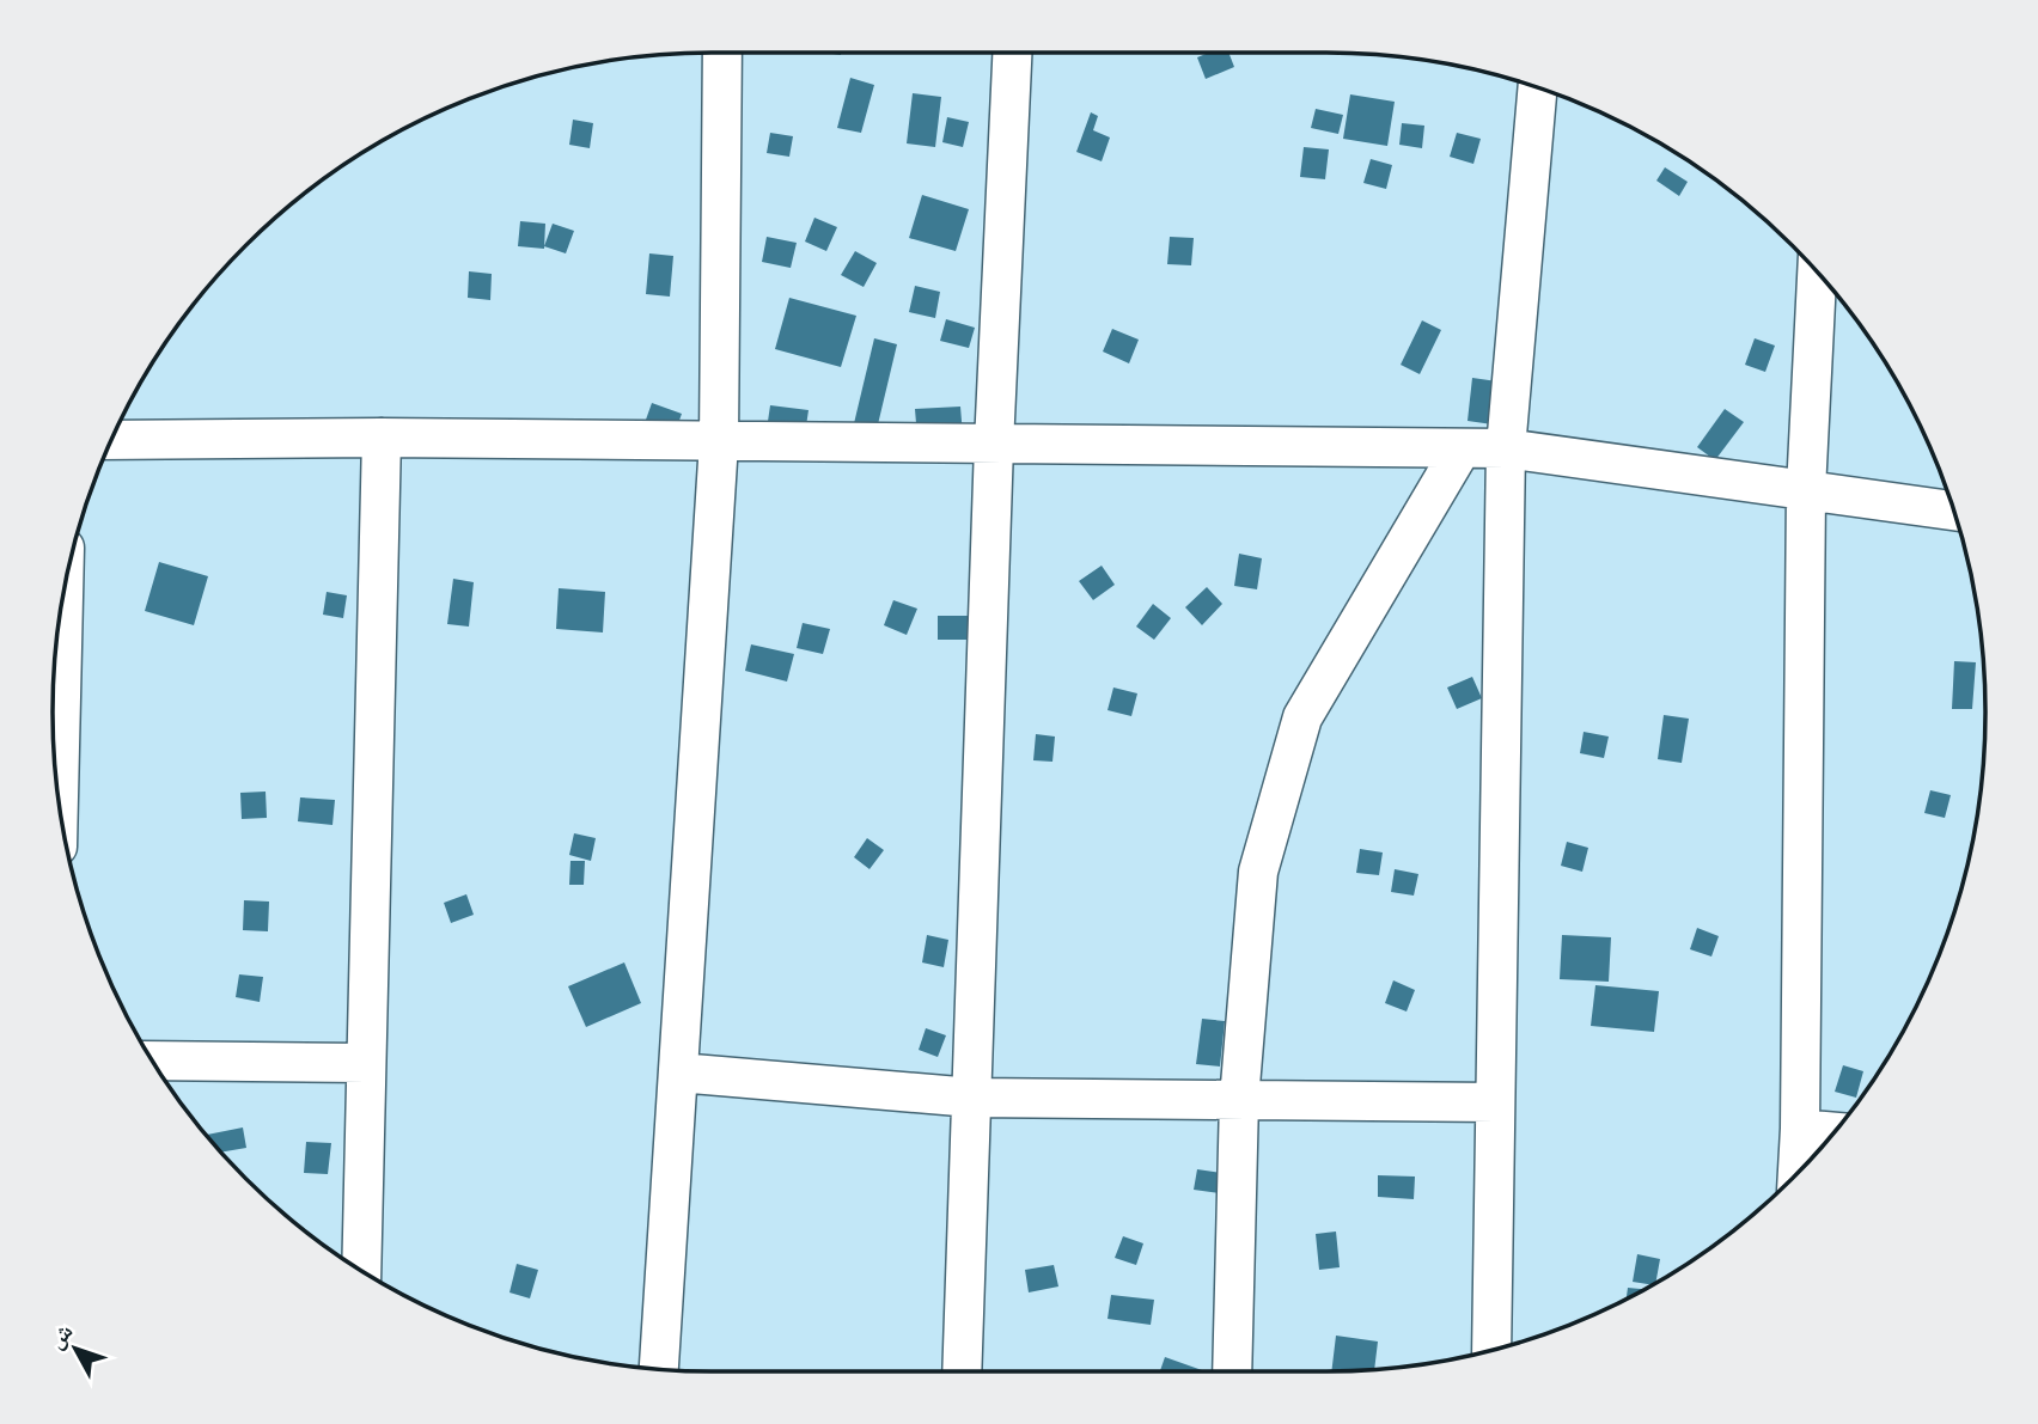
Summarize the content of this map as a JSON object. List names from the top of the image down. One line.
{"north":"top left"}
